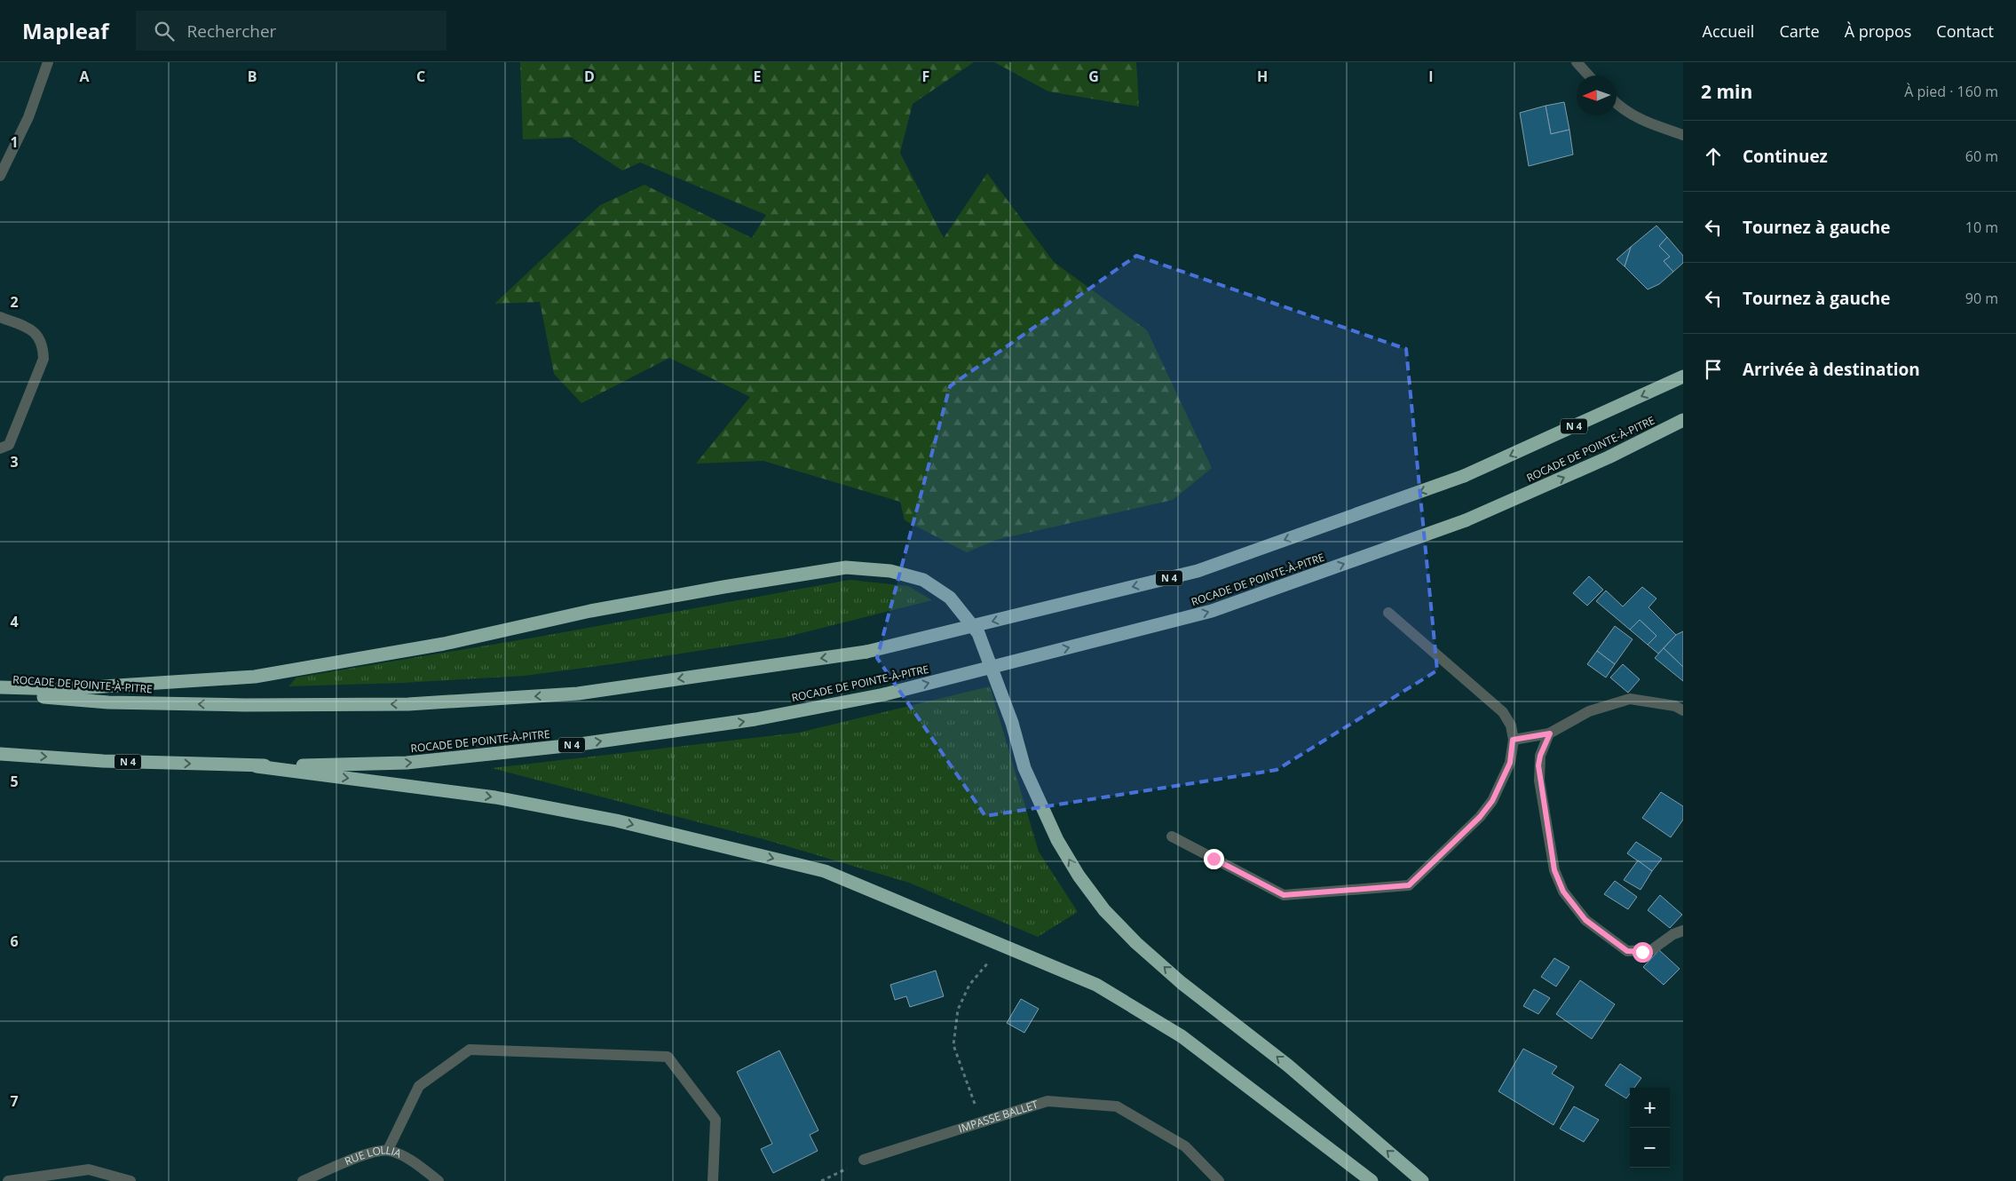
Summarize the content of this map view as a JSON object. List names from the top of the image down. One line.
{"streets":{"highway":["N 4","ROCADE DE POINTE-À-PITRE"],"street":["IMPASSE BALLET","RUE LOLLIA"]},"north":"left","page":{"header":"Mapleaf","search":"Rechercher","nav":["Accueil","Carte","À propos","Contact"],"heading":["2 min","À pied · 160 m"],"list":[["Continuez","60 m"],["Tournez à gauche","10 m"],["Tournez à gauche","90 m"],"Arrivée à destination"],"map_buttons":["+","−"]},"grid":{"columns":["A","B","C","D","E","F","G","H","I"],"rows":["1","2","3","4","5","6","7"]}}
